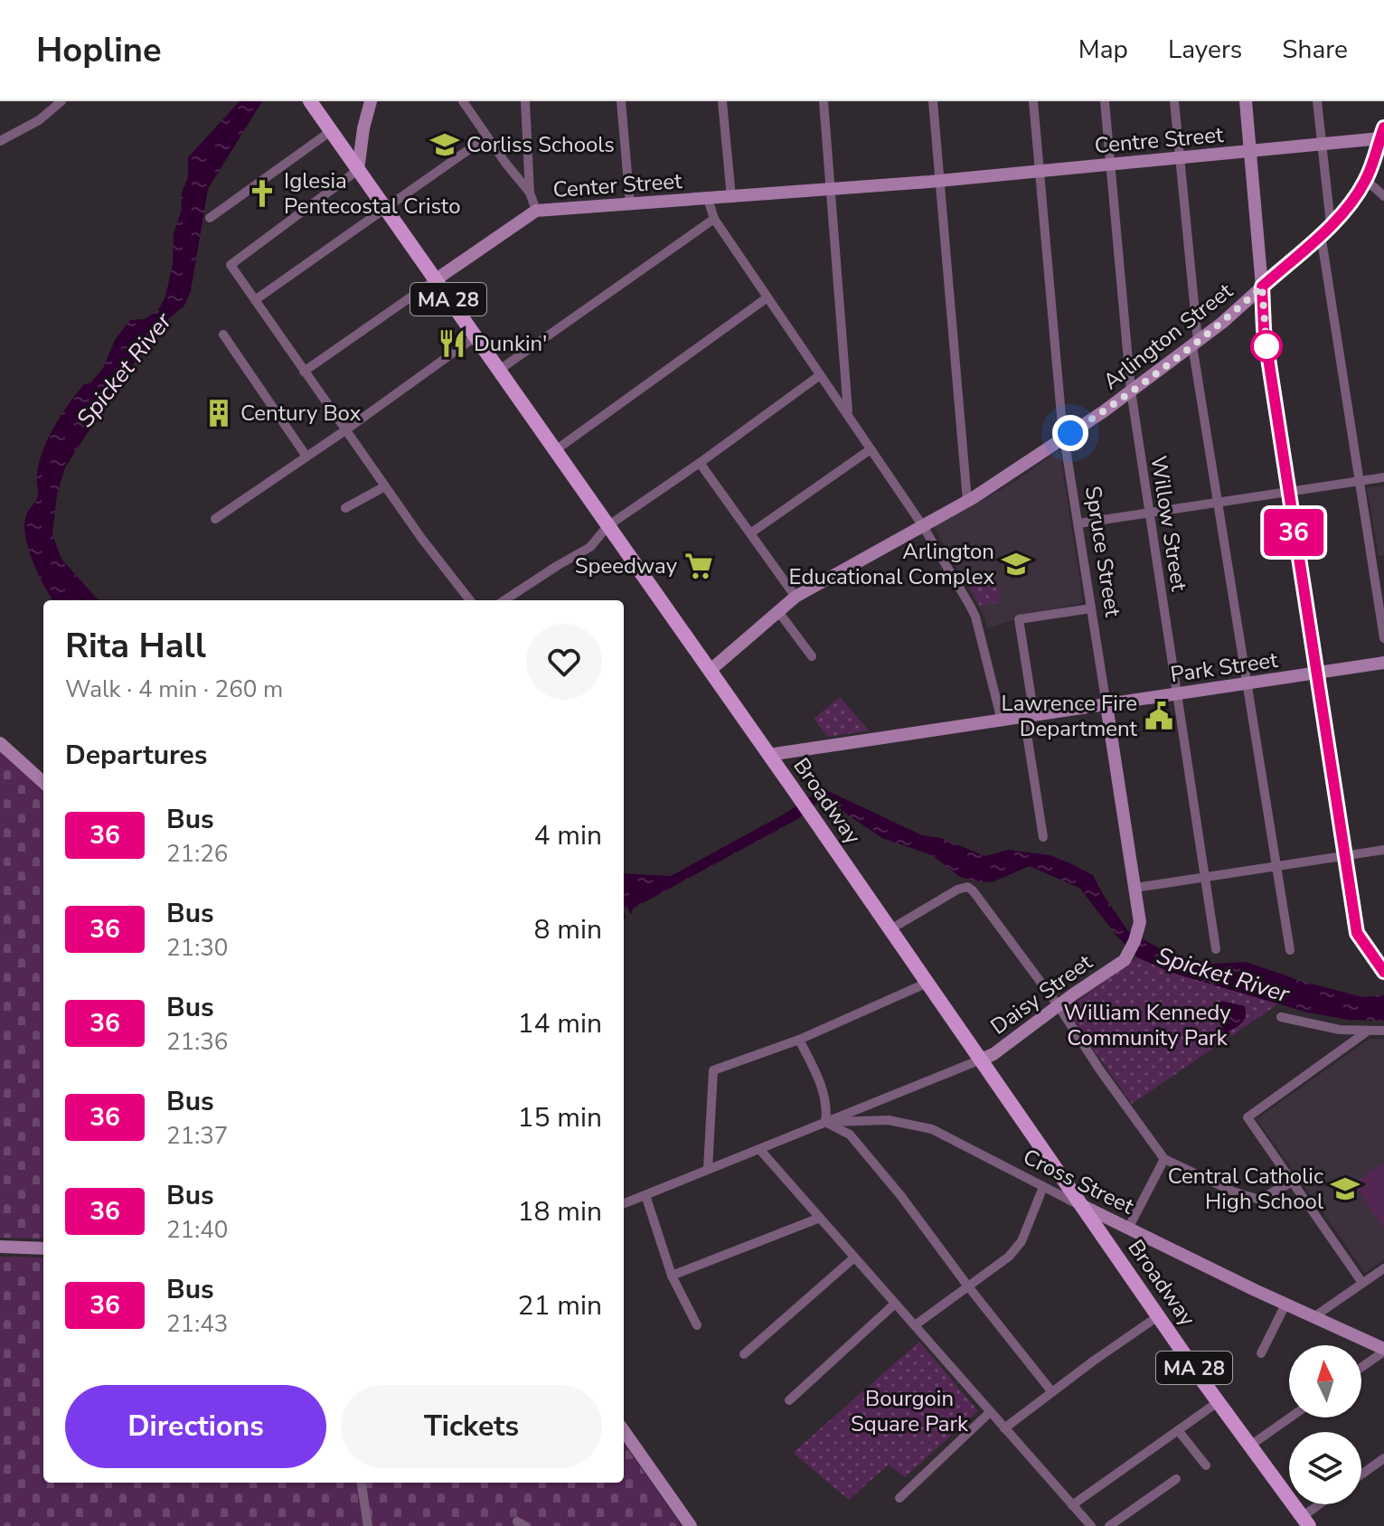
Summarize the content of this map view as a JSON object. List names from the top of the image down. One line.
{"streets":{"main road":["MA 28","Broadway"],"street":["Centre Street","Center Street","Arlington Street","Willow Street","Spruce Street","Park Street","Daisy Street","Cross Street"]},"crossings":[["Centre Street","Center Street"],["Centre Street","Arlington Street"],["Centre Street","Willow Street"],["Centre Street","Spruce Street"],["Center Street","Broadway"],["Arlington Street","Willow Street"],["Arlington Street","Spruce Street"],["Arlington Street","Broadway"],["Willow Street","Park Street"],["Spruce Street","Park Street"],["Spruce Street","Daisy Street"],["Park Street","Broadway"],["Broadway","Daisy Street"],["Broadway","Cross Street"]],"water":["Spicket River"],"parks":["William Kennedy Community Park","Bourgoin Square Park"],"places":{"school or university":["Corliss Schools","Arlington Educational Complex","Central Catholic High School"],"church":["Iglesia Pentecostal Cristo"],"restaurant":["Dunkin'"],"building":["Century Box"],"supermarket":["Speedway"],"public building":["Lawrence Fire Department"]},"lines":["bus line 36"],"north":"top","page":{"header":"Hopline","nav":["Map","Layers","Share"],"on_map":"36","heading":[["Rita Hall","Walk · 4 min · 260 m"],"Departures"],"list":[{"mark":"36","name":"Bus","note":"21:26","value":"4 min"},{"mark":"36","name":"Bus","note":"21:30","value":"8 min"},{"mark":"36","name":"Bus","note":"21:36","value":"14 min"},{"mark":"36","name":"Bus","note":"21:37","value":"15 min"},{"mark":"36","name":"Bus","note":"21:40","value":"18 min"},{"mark":"36","name":"Bus","note":"21:43","value":"21 min"}],"buttons":["Directions","Tickets"]}}
